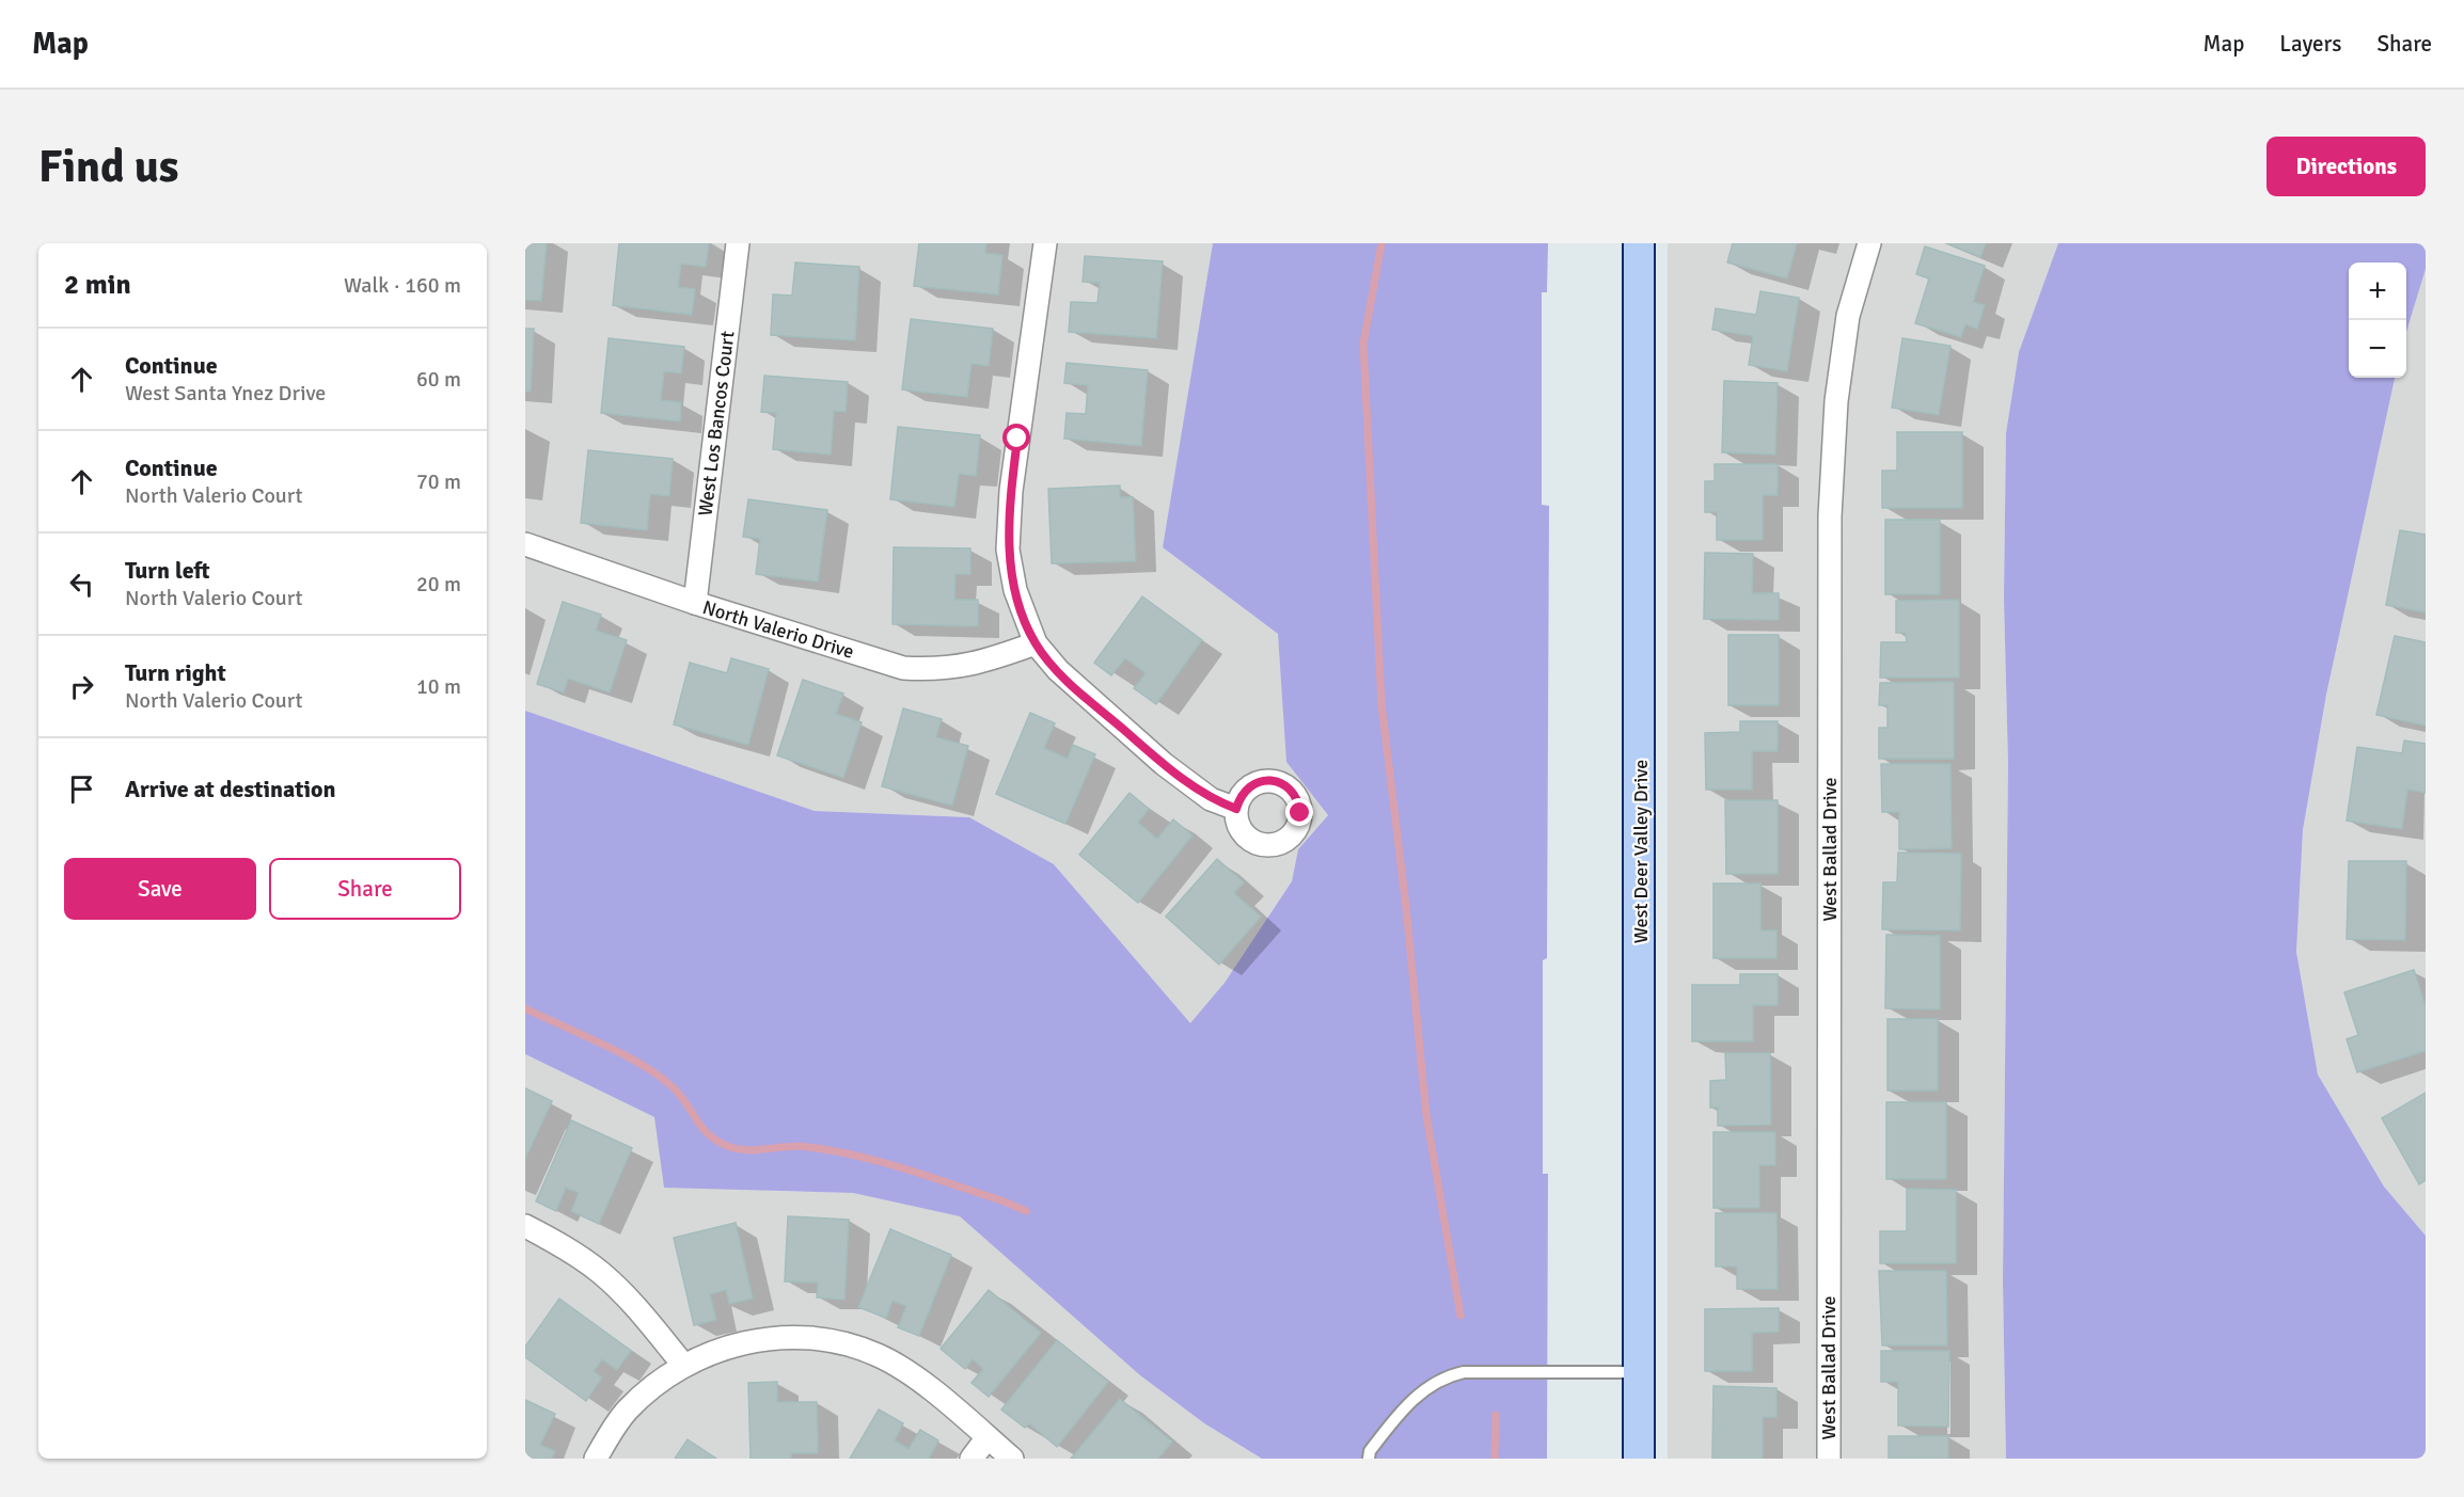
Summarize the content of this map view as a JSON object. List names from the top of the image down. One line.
{"streets":{"street":["West Los Bancos Court","North Valerio Drive","West Ballad Drive","West Deer Valley Drive"]},"crossings":[["West Los Bancos Court","North Valerio Drive"]],"page":{"header":"Map","nav":["Map","Layers","Share"],"buttons":["Directions",["Save","Share"]],"title":"Find us","heading":["2 min","Walk · 160 m"],"map_buttons":["+","−"],"list":[["Continue","West Santa Ynez Drive","60 m"],["Continue","North Valerio Court","70 m"],["Turn left","North Valerio Court","20 m"],["Turn right","North Valerio Court","10 m"],"Arrive at destination"]}}
